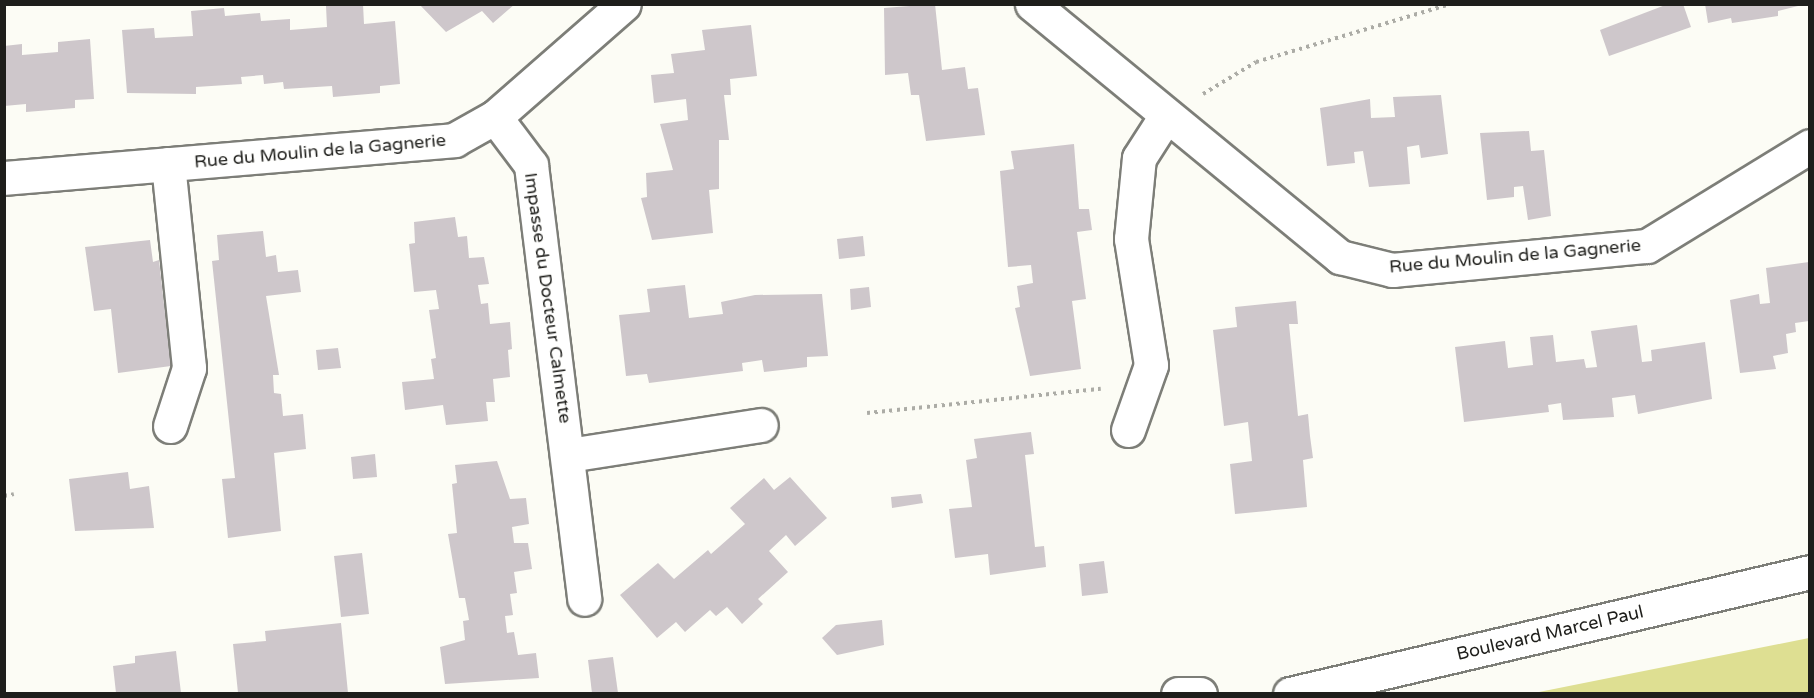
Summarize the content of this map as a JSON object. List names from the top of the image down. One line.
{"streets":{"street":["Rue du Moulin de la Gagnerie","Impasse du Docteur Calmette","Boulevard Marcel Paul"]},"crossings":[["Rue du Moulin de la Gagnerie","Impasse du Docteur Calmette"]]}
